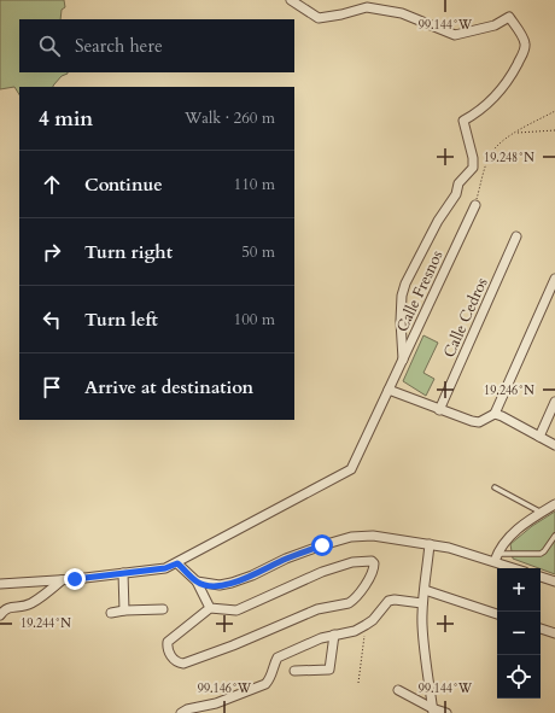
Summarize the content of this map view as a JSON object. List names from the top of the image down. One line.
{"streets":{"street":["Calle Fresnos","Calle Cedros"]},"page":{"search":"Search here","heading":["4 min","Walk · 260 m"],"list":[["Continue","110 m"],["Turn right","50 m"],["Turn left","100 m"],"Arrive at destination"],"map_buttons":["+","−"]},"coordinates":["99.144°W","19.248°N","19.246°N","19.244°N","99.146°W"]}
